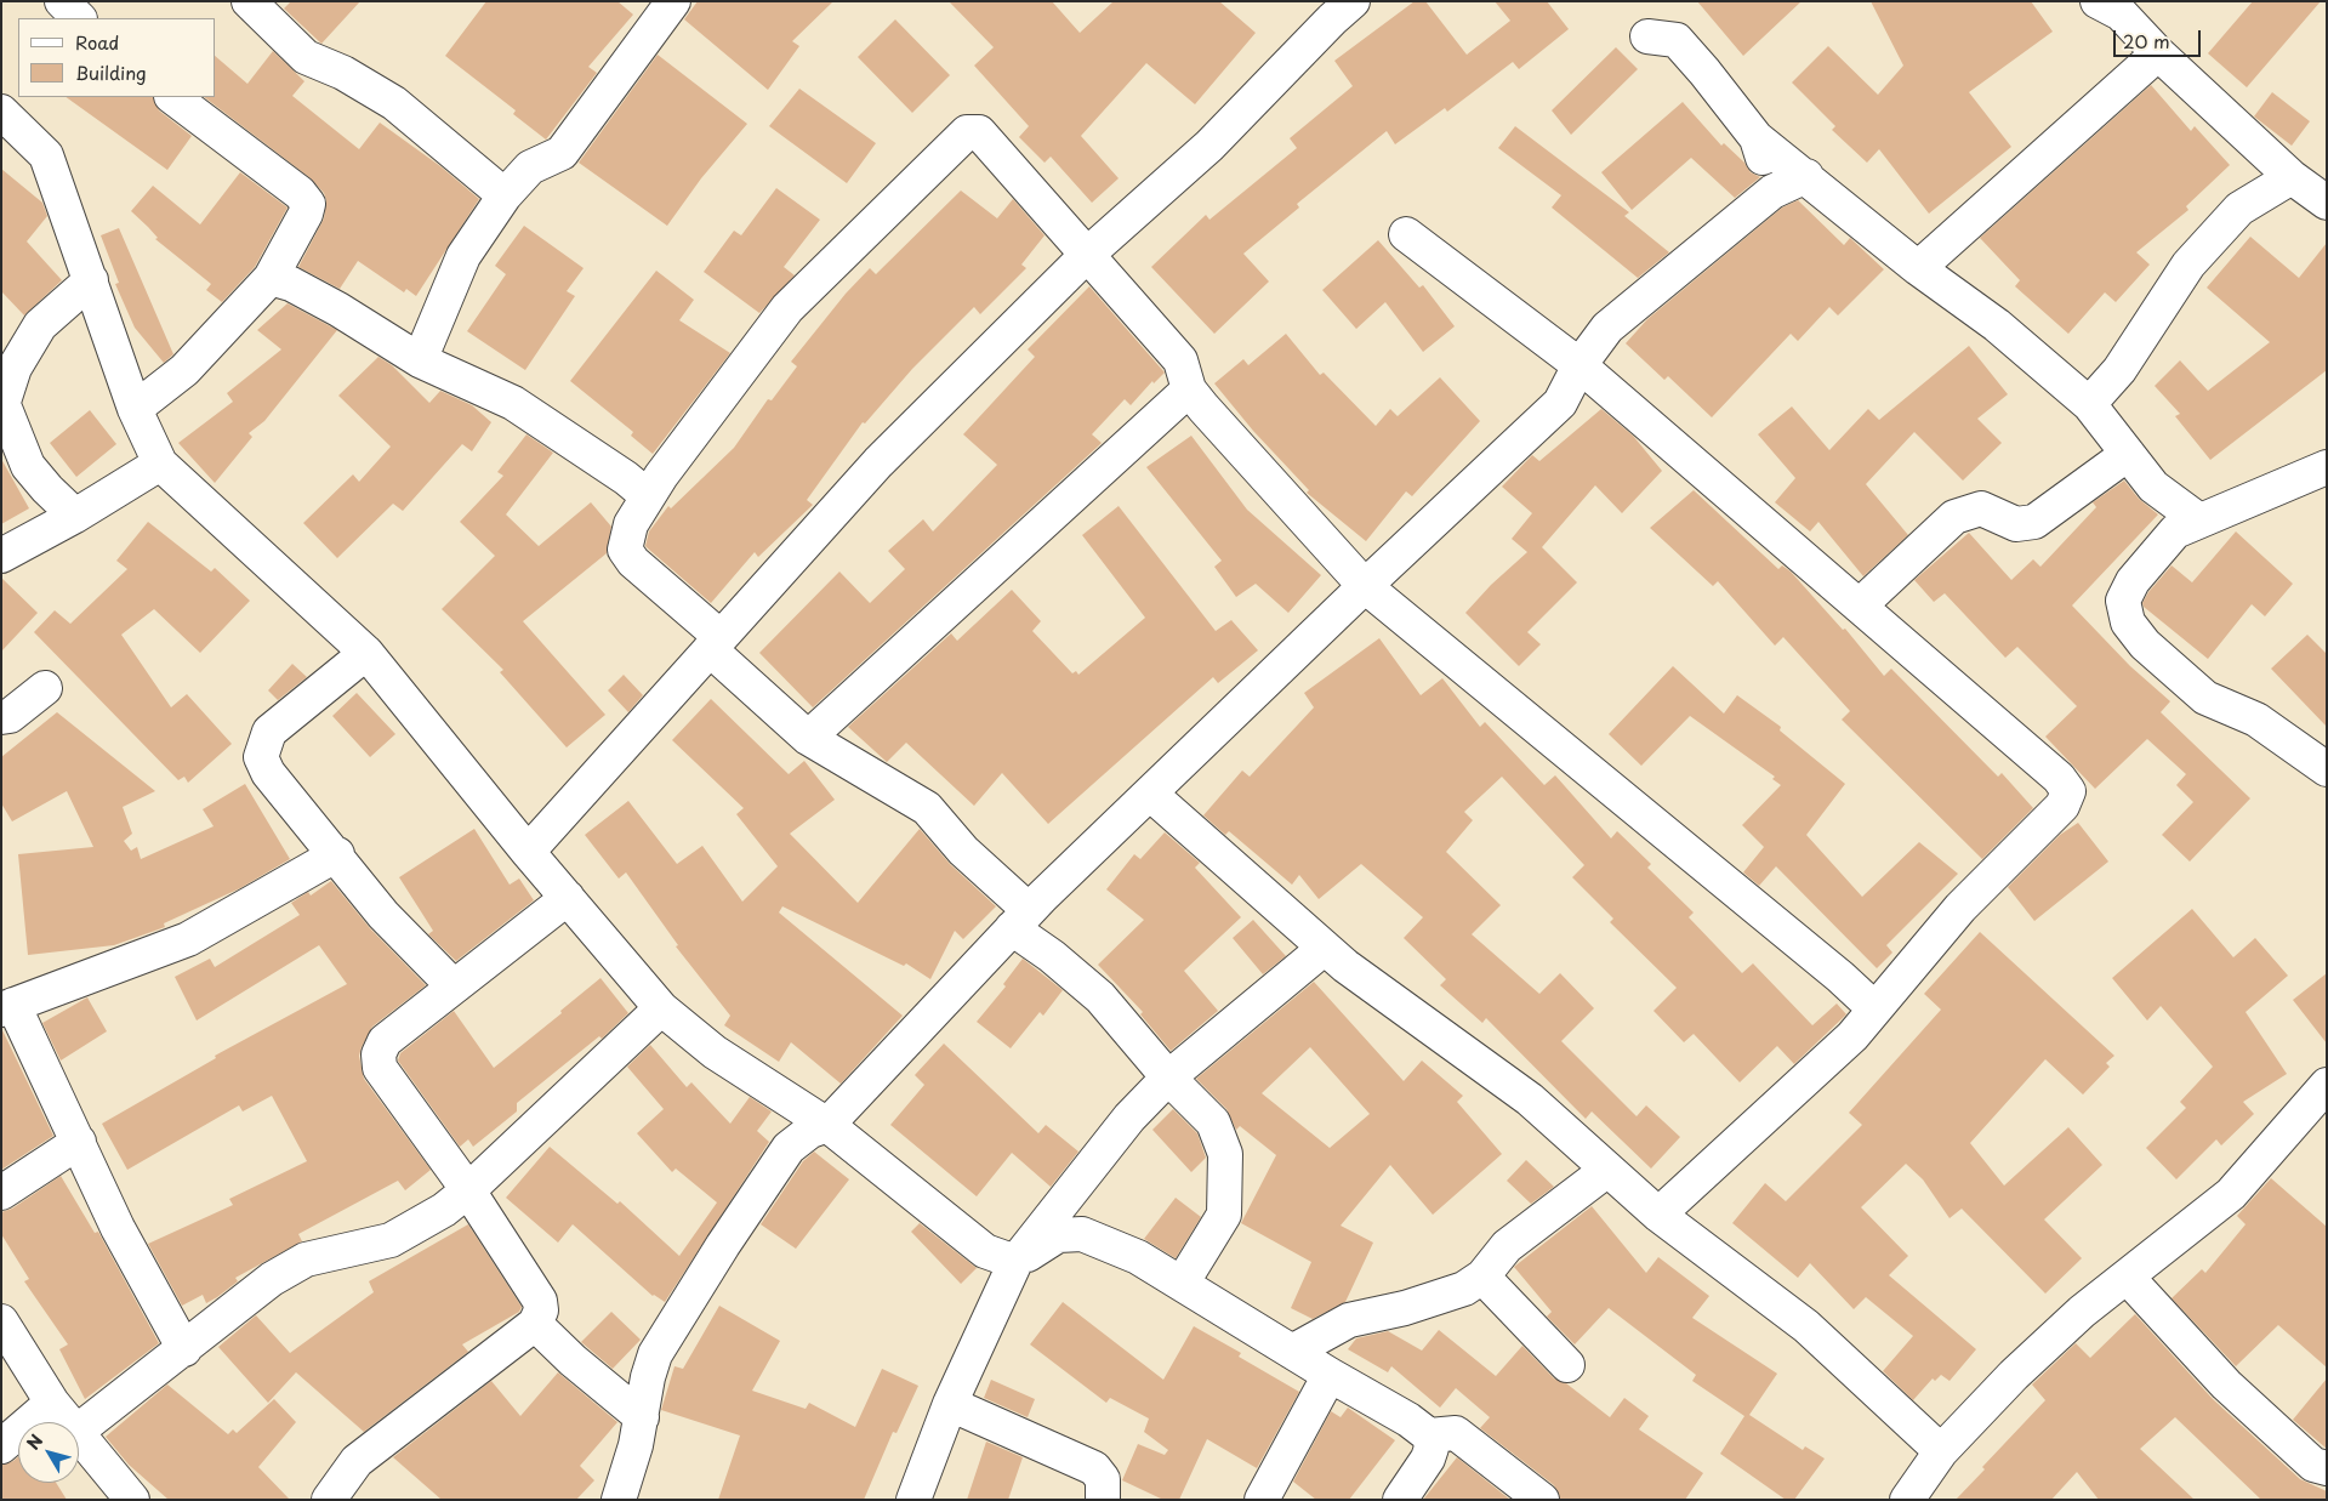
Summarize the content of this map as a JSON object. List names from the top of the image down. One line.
{"legend":["Road","Building"],"scale_bar":"20 m","north":"top left"}
